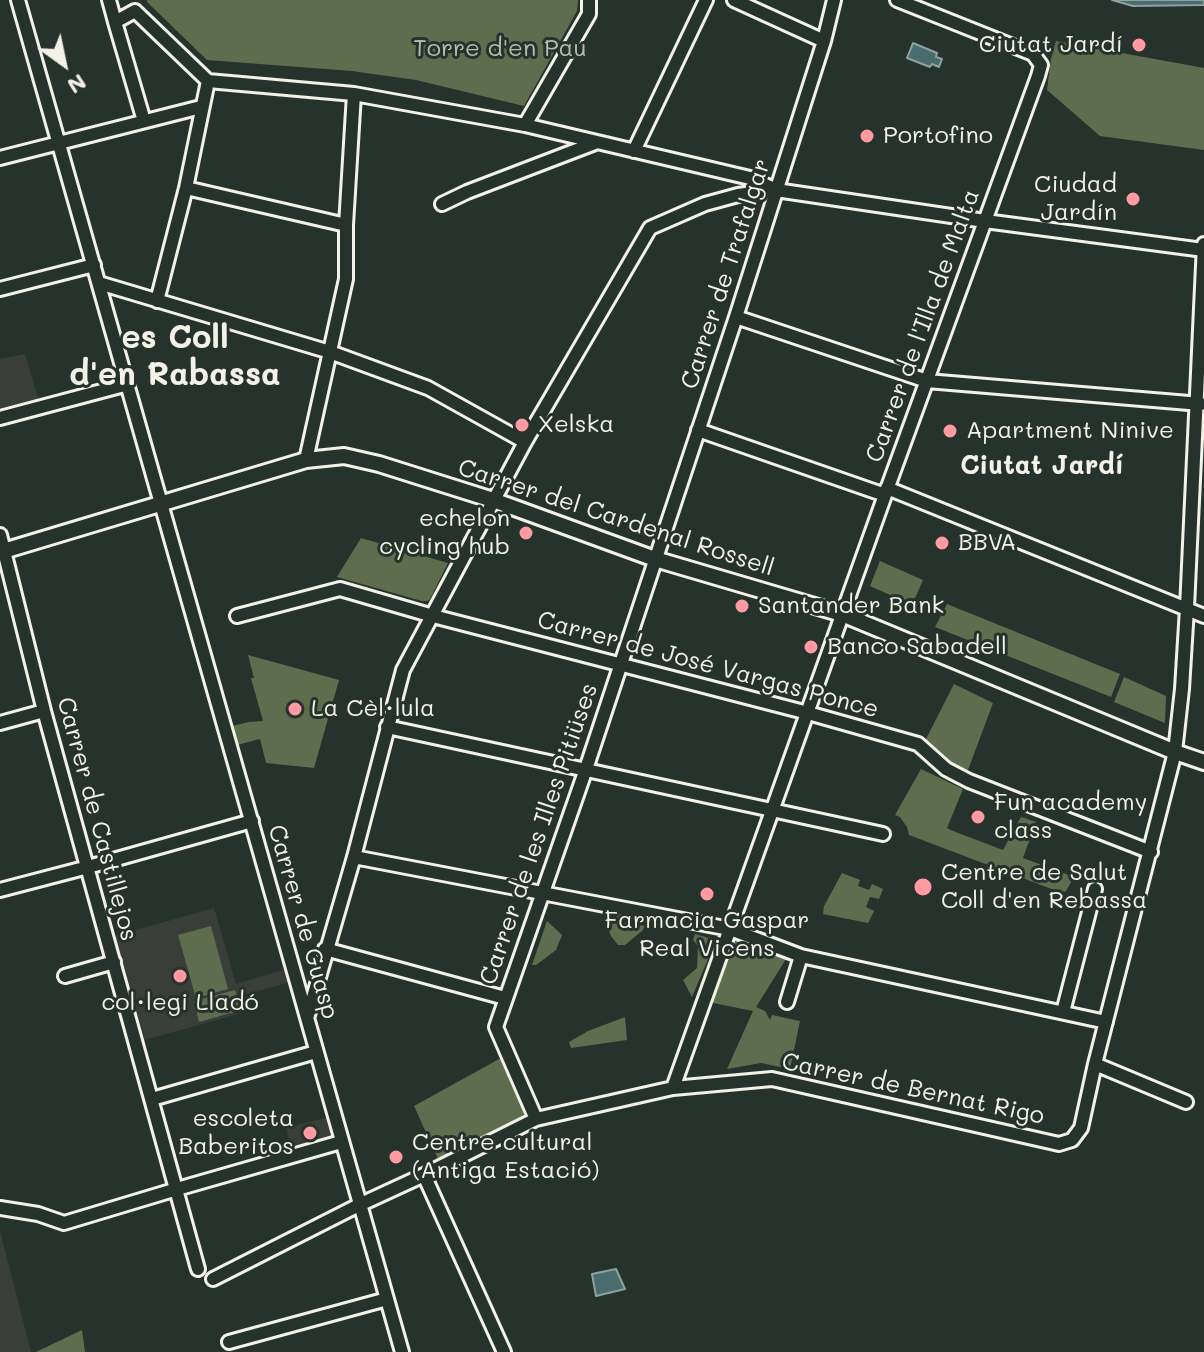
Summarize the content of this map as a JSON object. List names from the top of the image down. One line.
{"streets":{"street":["Carrer de Trafalgar","Carrer de l'Illa de Malta","Carrer del Cardenal Rossell","Carrer de José Vargas Ponce","Carrer de Castillejos","Carrer de les Illes Pitiüses","Carrer de Guasp","Carrer de Bernat Rigo"]},"crossings":[["Carrer de Trafalgar","Carrer del Cardenal Rossell"],["Carrer de Trafalgar","Carrer de les Illes Pitiüses"],["Carrer de l'Illa de Malta","Carrer del Cardenal Rossell"],["Carrer de l'Illa de Malta","Carrer de José Vargas Ponce"],["Carrer de l'Illa de Malta","Carrer de Bernat Rigo"],["Carrer del Cardenal Rossell","Carrer de Castillejos"],["Carrer del Cardenal Rossell","Carrer de les Illes Pitiüses"],["Carrer del Cardenal Rossell","Carrer de Guasp"],["Carrer de José Vargas Ponce","Carrer de les Illes Pitiüses"],["Carrer de les Illes Pitiüses","Carrer de Bernat Rigo"],["Carrer de Guasp","Carrer de Bernat Rigo"]],"districts":["es Coll d'en Rabassa","Ciutat Jardí"],"parks":["Torre d'en Pau"],"places":["Ciutat Jardí","Portofino","Ciudad Jardín","Xelska","Apartment Ninive","echelon cycling hub","BBVA","Santander Bank","Banco Sabadell","La Cèl·lula","Fun academy class","Centre de Salut Coll d'en Rebassa","Farmacia Gaspar Real Vicens","col·legi Lladó","escoleta Baberitos","Centre cultural (Antiga Estació)"],"north":"bottom right"}
